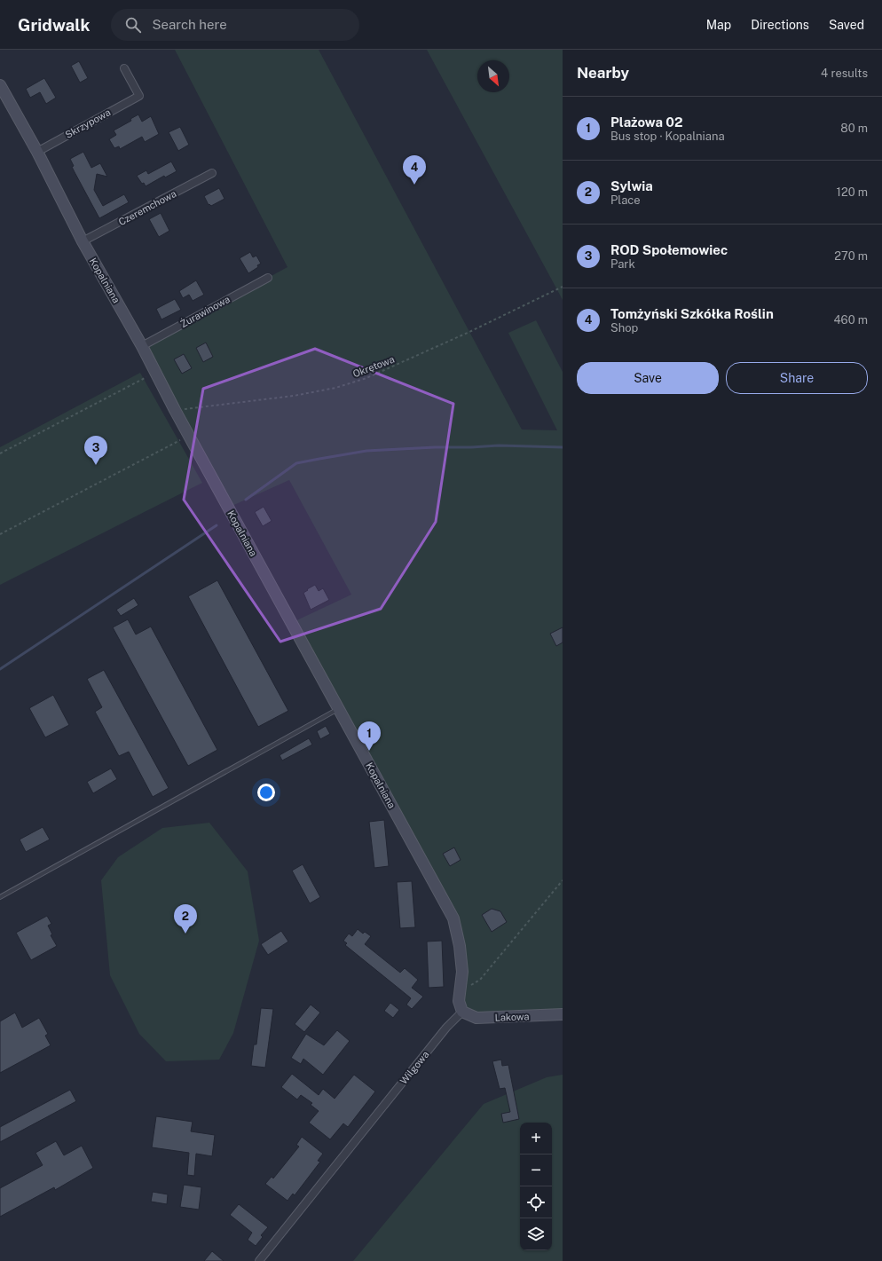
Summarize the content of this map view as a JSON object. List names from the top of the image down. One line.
{"streets":{"street":["Skrzypowa","Czeremchowa","Kopalniana","Żurawinowa","Lakowa","Wilgowa"],"path":["Okrętowa"]},"crossings":[["Skrzypowa","Kopalniana"],["Czeremchowa","Kopalniana"],["Kopalniana","Żurawinowa"],["Kopalniana","Okrętowa"],["Lakowa","Wilgowa"]],"north":"bottom right","page":{"header":"Gridwalk","search":"Search here","nav":["Map","Directions","Saved"],"heading":["Nearby","4 results"],"list":[{"mark":"1","name":"Plażowa 02","note":"Bus stop · Kopalniana","value":"80 m"},{"mark":"2","name":"Sylwia","note":"Place","value":"120 m"},{"mark":"3","name":"ROD Społemowiec","note":"Park","value":"270 m"},{"mark":"4","name":"Tomżyński Szkółka Roślin","note":"Shop","value":"460 m"}],"pins":["4","3","1","2"],"buttons":["Save","Share"],"map_buttons":["+","−"]}}
